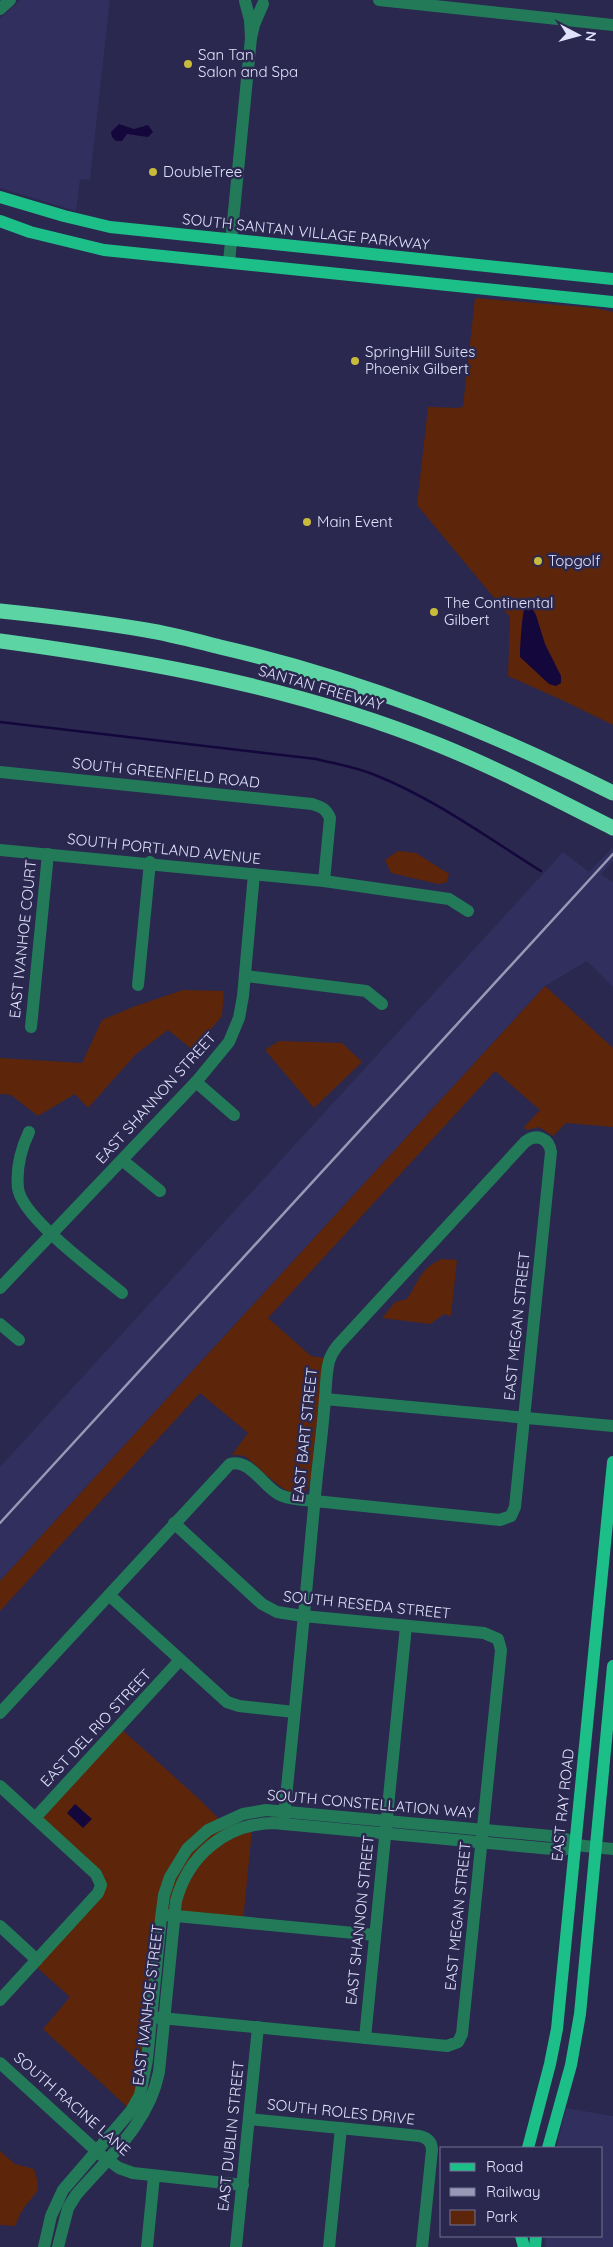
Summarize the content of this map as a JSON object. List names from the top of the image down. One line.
{"streets":{"highway":["SANTAN FREEWAY"],"main road":["SOUTH SANTAN VILLAGE PARKWAY","EAST RAY ROAD"],"street":["SOUTH GREENFIELD ROAD","SOUTH PORTLAND AVENUE","EAST IVANHOE COURT","EAST SHANNON STREET","EAST MEGAN STREET","EAST BART STREET","SOUTH RESEDA STREET","EAST DEL RIO STREET","SOUTH CONSTELLATION WAY","EAST IVANHOE STREET","SOUTH RACINE LANE","SOUTH ROLES DRIVE","EAST DUBLIN STREET"]},"crossings":[["SOUTH GREENFIELD ROAD","SOUTH PORTLAND AVENUE"],["SOUTH PORTLAND AVENUE","EAST IVANHOE COURT"],["SOUTH PORTLAND AVENUE","EAST SHANNON STREET"],["EAST SHANNON STREET","EAST MEGAN STREET"],["EAST SHANNON STREET","SOUTH RESEDA STREET"],["EAST SHANNON STREET","SOUTH CONSTELLATION WAY"],["EAST MEGAN STREET","EAST BART STREET"],["EAST MEGAN STREET","SOUTH RESEDA STREET"],["EAST MEGAN STREET","SOUTH CONSTELLATION WAY"],["EAST BART STREET","SOUTH RESEDA STREET"],["EAST BART STREET","SOUTH CONSTELLATION WAY"],["SOUTH CONSTELLATION WAY","EAST RAY ROAD"],["SOUTH CONSTELLATION WAY","EAST IVANHOE STREET"],["EAST IVANHOE STREET","SOUTH RACINE LANE"],["SOUTH RACINE LANE","EAST DUBLIN STREET"],["SOUTH ROLES DRIVE","EAST DUBLIN STREET"]],"places":["San Tan Salon and Spa","DoubleTree","SpringHill Suites Phoenix Gilbert","Main Event","Topgolf","The Continental Gilbert"],"legend":["Road","Railway","Park"],"north":"right"}
